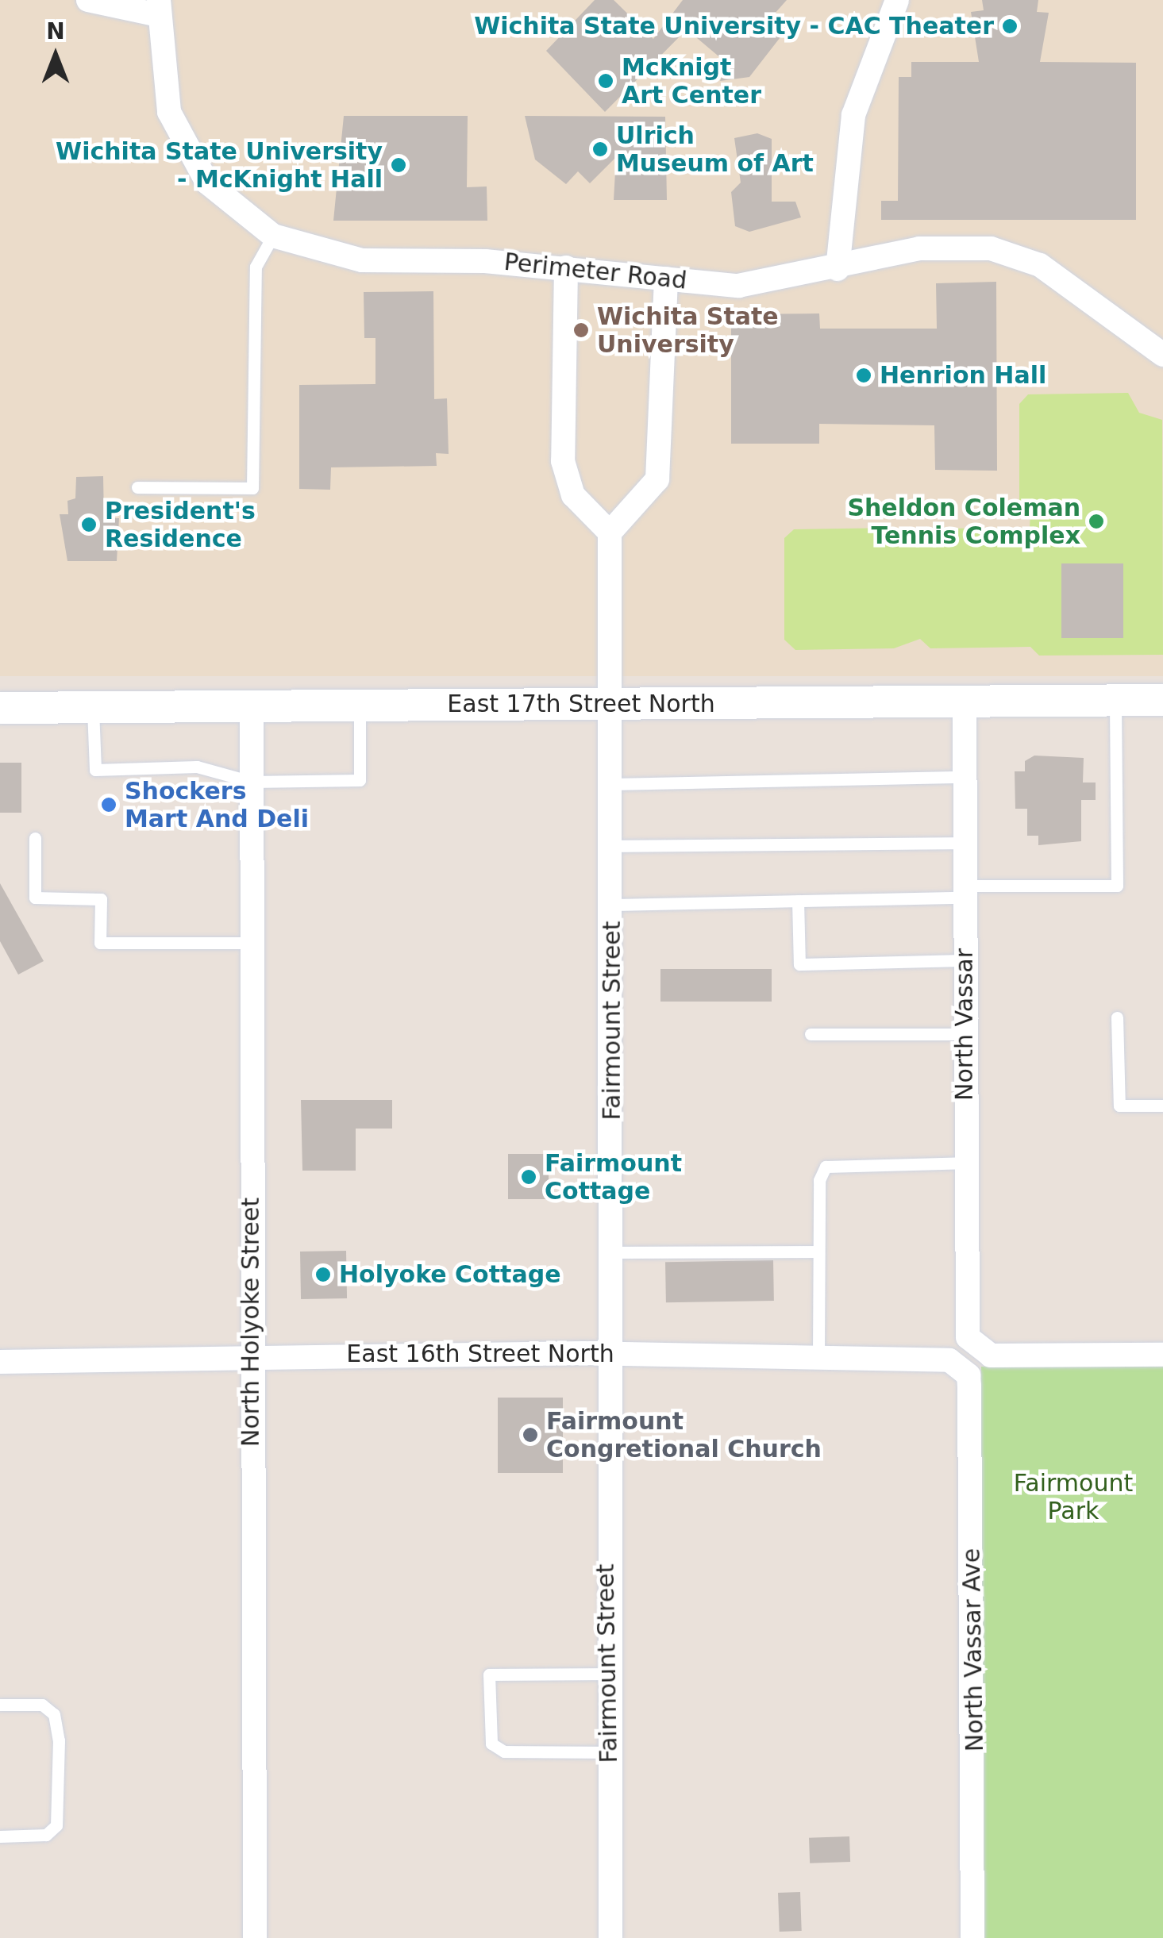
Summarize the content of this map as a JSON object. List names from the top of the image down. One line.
{"streets":{"street":["Perimeter Road","East 17th Street North","Fairmount Street","North Vassar","North Holyoke Street","East 16th Street North","North Vassar Ave"]},"crossings":[["East 17th Street North","Fairmount Street"],["East 17th Street North","North Vassar"],["East 17th Street North","North Holyoke Street"],["Fairmount Street","East 16th Street North"],["North Vassar","East 16th Street North"],["North Vassar","North Vassar Ave"],["North Holyoke Street","East 16th Street North"],["East 16th Street North","North Vassar Ave"]],"parks":["Fairmount Park"],"places":["Wichita State University - CAC Theater","McKnigt Art Center","Ulrich Museum of Art","Wichita State University - McKnight Hall","Wichita State University","Henrion Hall","Sheldon Coleman Tennis Complex","President's Residence","Shockers Mart And Deli","Fairmount Cottage","Holyoke Cottage","Fairmount Congretional Church"],"north":"top"}
